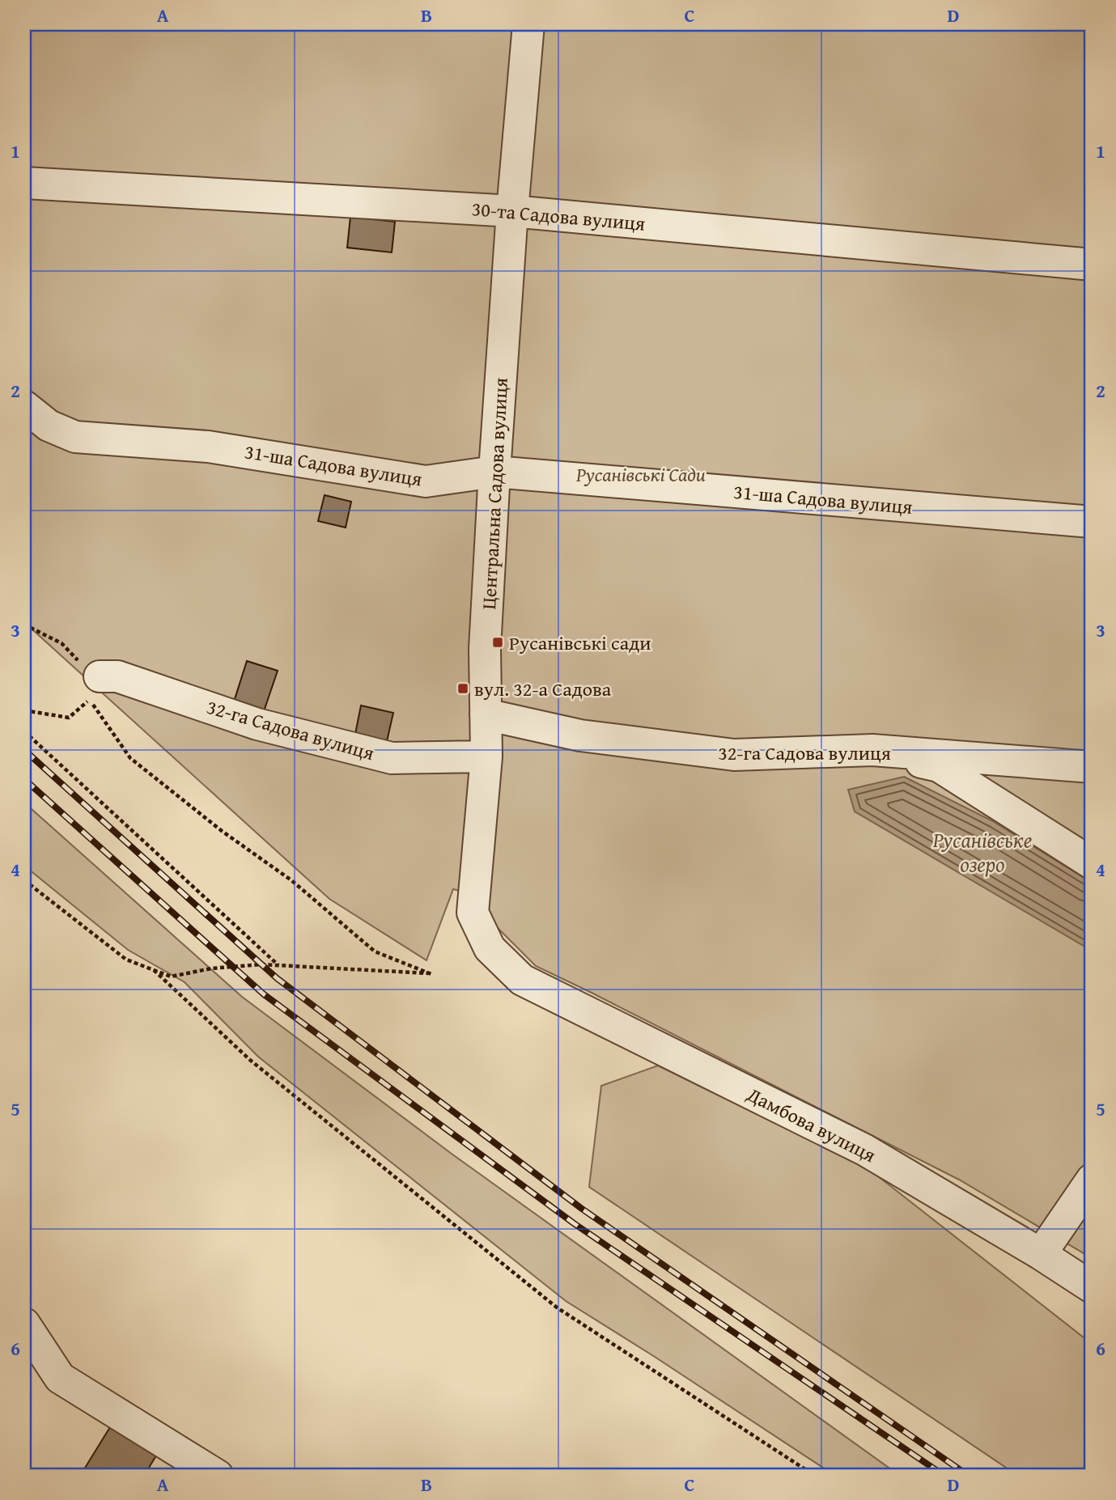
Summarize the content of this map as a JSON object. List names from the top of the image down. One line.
{"streets":{"street":["30-та Садова вулиця","31-ша Садова вулиця","Центральна Садова вулиця","32-га Садова вулиця","Дамбова вулиця"]},"crossings":[["30-та Садова вулиця","Центральна Садова вулиця"],["31-ша Садова вулиця","Центральна Садова вулиця"],["Центральна Садова вулиця","32-га Садова вулиця"],["Центральна Садова вулиця","Дамбова вулиця"]],"water":["Русанівське озеро"],"parks":["Русанівські Сади"],"places":{"transit":["Русанівські сади","вул. 32-а Садова"]},"grid":{"columns":["A","B","C","D"],"rows":["1","2","3","4","5","6"]}}
